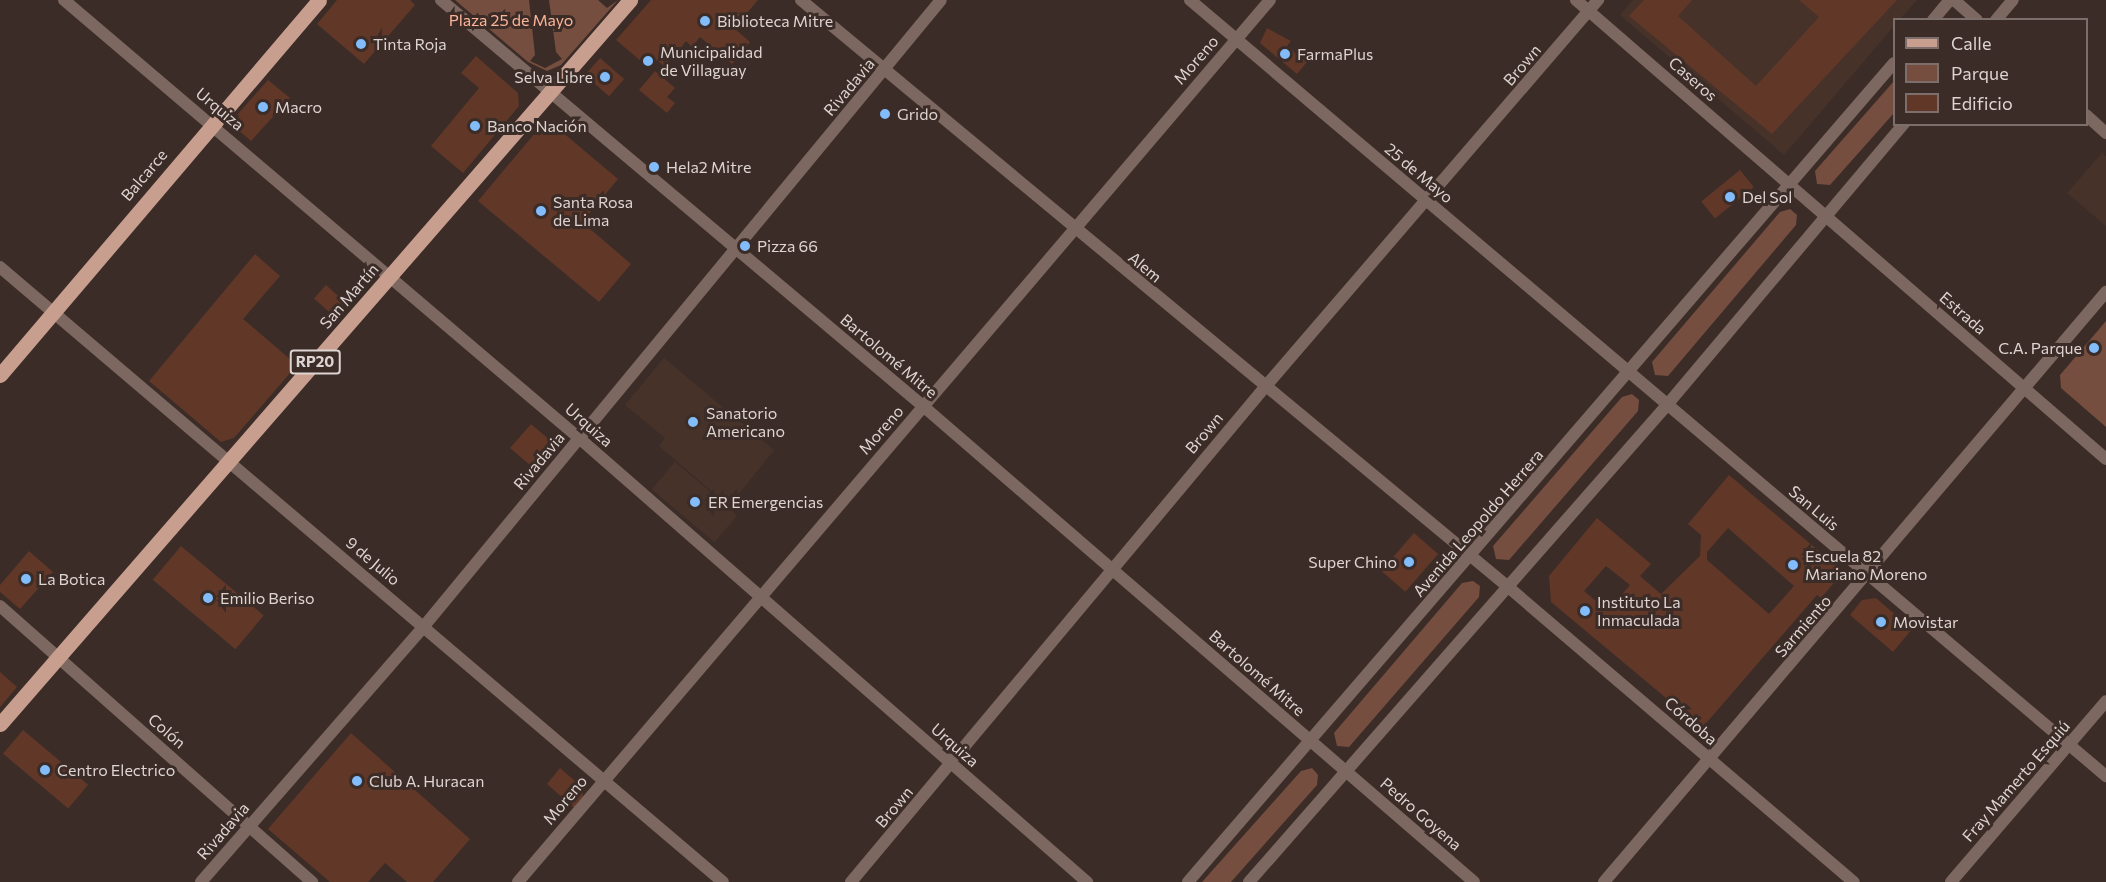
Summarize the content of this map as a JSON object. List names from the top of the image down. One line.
{"streets":{"main road":["Balcarce","San Martín","RP20"],"street":["Moreno","Brown","Caseros","Rivadavia","Urquiza","25 de Mayo","Alem","Estrada","Bartolomé Mitre","San Luis","Avenida Leopoldo Herrera","9 de Julio","Sarmiento","Córdoba","Colón","Fray Mamerto Esquiú","Pedro Goyena"]},"crossings":[["Moreno","Urquiza"],["Moreno","25 de Mayo"],["Moreno","Alem"],["Moreno","Bartolomé Mitre"],["Moreno","9 de Julio"],["Brown","Caseros"],["Brown","Urquiza"],["Brown","25 de Mayo"],["Brown","Alem"],["Brown","Bartolomé Mitre"],["Caseros","Estrada"],["Caseros","Avenida Leopoldo Herrera"],["Rivadavia","Urquiza"],["Rivadavia","Alem"],["Rivadavia","Bartolomé Mitre"],["Rivadavia","9 de Julio"],["Rivadavia","Colón"],["Urquiza","Balcarce"],["Urquiza","San Martín"],["25 de Mayo","San Luis"],["25 de Mayo","Avenida Leopoldo Herrera"],["Balcarce","9 de Julio"],["Alem","Avenida Leopoldo Herrera"],["Alem","Córdoba"],["San Martín","Bartolomé Mitre"],["San Martín","9 de Julio"],["San Martín","Colón"],["Estrada","Sarmiento"],["Bartolomé Mitre","Avenida Leopoldo Herrera"],["Bartolomé Mitre","Pedro Goyena"],["San Luis","Sarmiento"],["San Luis","Fray Mamerto Esquiú"],["Avenida Leopoldo Herrera","Córdoba"],["Sarmiento","Córdoba"]],"parks":["Plaza 25 de Mayo"],"places":["Biblioteca Mitre","Tinta Roja","FarmaPlus","Municipalidad de Villaguay","Selva Libre","Macro","Grido","Banco Nación","Hela2 Mitre","Del Sol","Santa Rosa de Lima","Pizza 66","C.A. Parque","Sanatorio Americano","ER Emergencias","Super Chino","Escuela 82 Mariano Moreno","La Botica","Emilio Beriso","Instituto La Inmaculada","Movistar","Centro Electrico","Club A. Huracan"],"legend":["Calle","Parque","Edificio"]}
